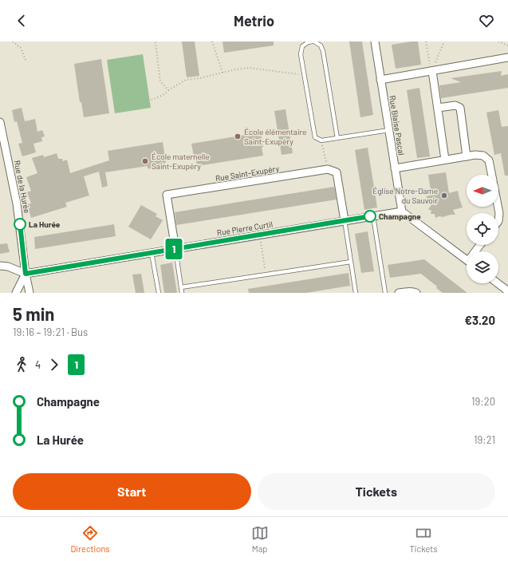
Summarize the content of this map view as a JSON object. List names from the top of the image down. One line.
{"streets":{"street":["Rue Blaise Pascal","Rue Saint-Exupéry","Rue de la Hurée","Rue Pierre Curtil"]},"crossings":[["Rue Blaise Pascal","Rue Pierre Curtil"],["Rue Saint-Exupéry","Rue Pierre Curtil"],["Rue de la Hurée","Rue Pierre Curtil"]],"places":["École élémentaire Saint-Exupéry","École maternelle Saint-Exupéry","Église Notre-Dame du Sauvoir","Champagne","La Hurée"],"lines":["bus line 1"],"north":"left","page":{"header":"Metrio","on_map":"1","heading":["5 min","19:16 – 19:21 · Bus","€3.20"],"legs":["4","1"],"list":[{"name":"Champagne","value":"19:20"},{"name":"La Hurée","value":"19:21"}],"buttons":["Start","Tickets"],"tabs":["Directions","Map","Tickets"]}}
